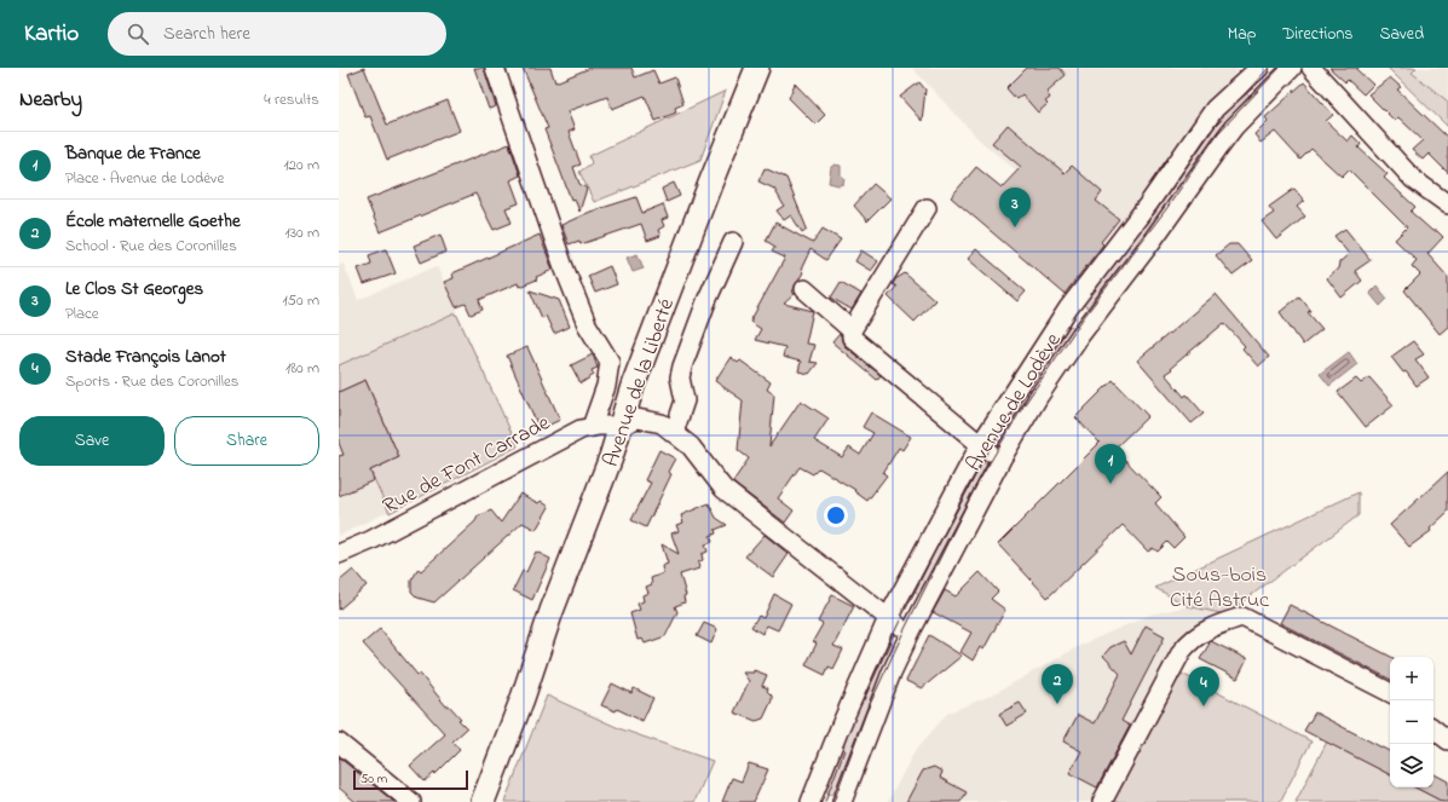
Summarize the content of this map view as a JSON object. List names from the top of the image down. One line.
{"streets":{"main road":["Avenue de la Liberté"],"street":["Avenue de Lodève","Rue de Font Carrade"]},"crossings":[["Avenue de la Liberté","Rue de Font Carrade"]],"parks":["Sous-bois Cité Astruc"],"scale_bar":"50 m","page":{"header":"Kartio","search":"Search here","nav":["Map","Directions","Saved"],"heading":["Nearby","4 results"],"list":[{"mark":"1","name":"Banque de France","note":"Place · Avenue de Lodève","value":"120 m"},{"mark":"2","name":"École maternelle Goethe","note":"School · Rue des Coronilles","value":"130 m"},{"mark":"3","name":"Le Clos St Georges","note":"Place","value":"150 m"},{"mark":"4","name":"Stade François Lanot","note":"Sports · Rue des Coronilles","value":"180 m"}],"pins":["3","1","2","4"],"buttons":["Save","Share"],"map_buttons":["+","−"],"scale":"50 m"}}
